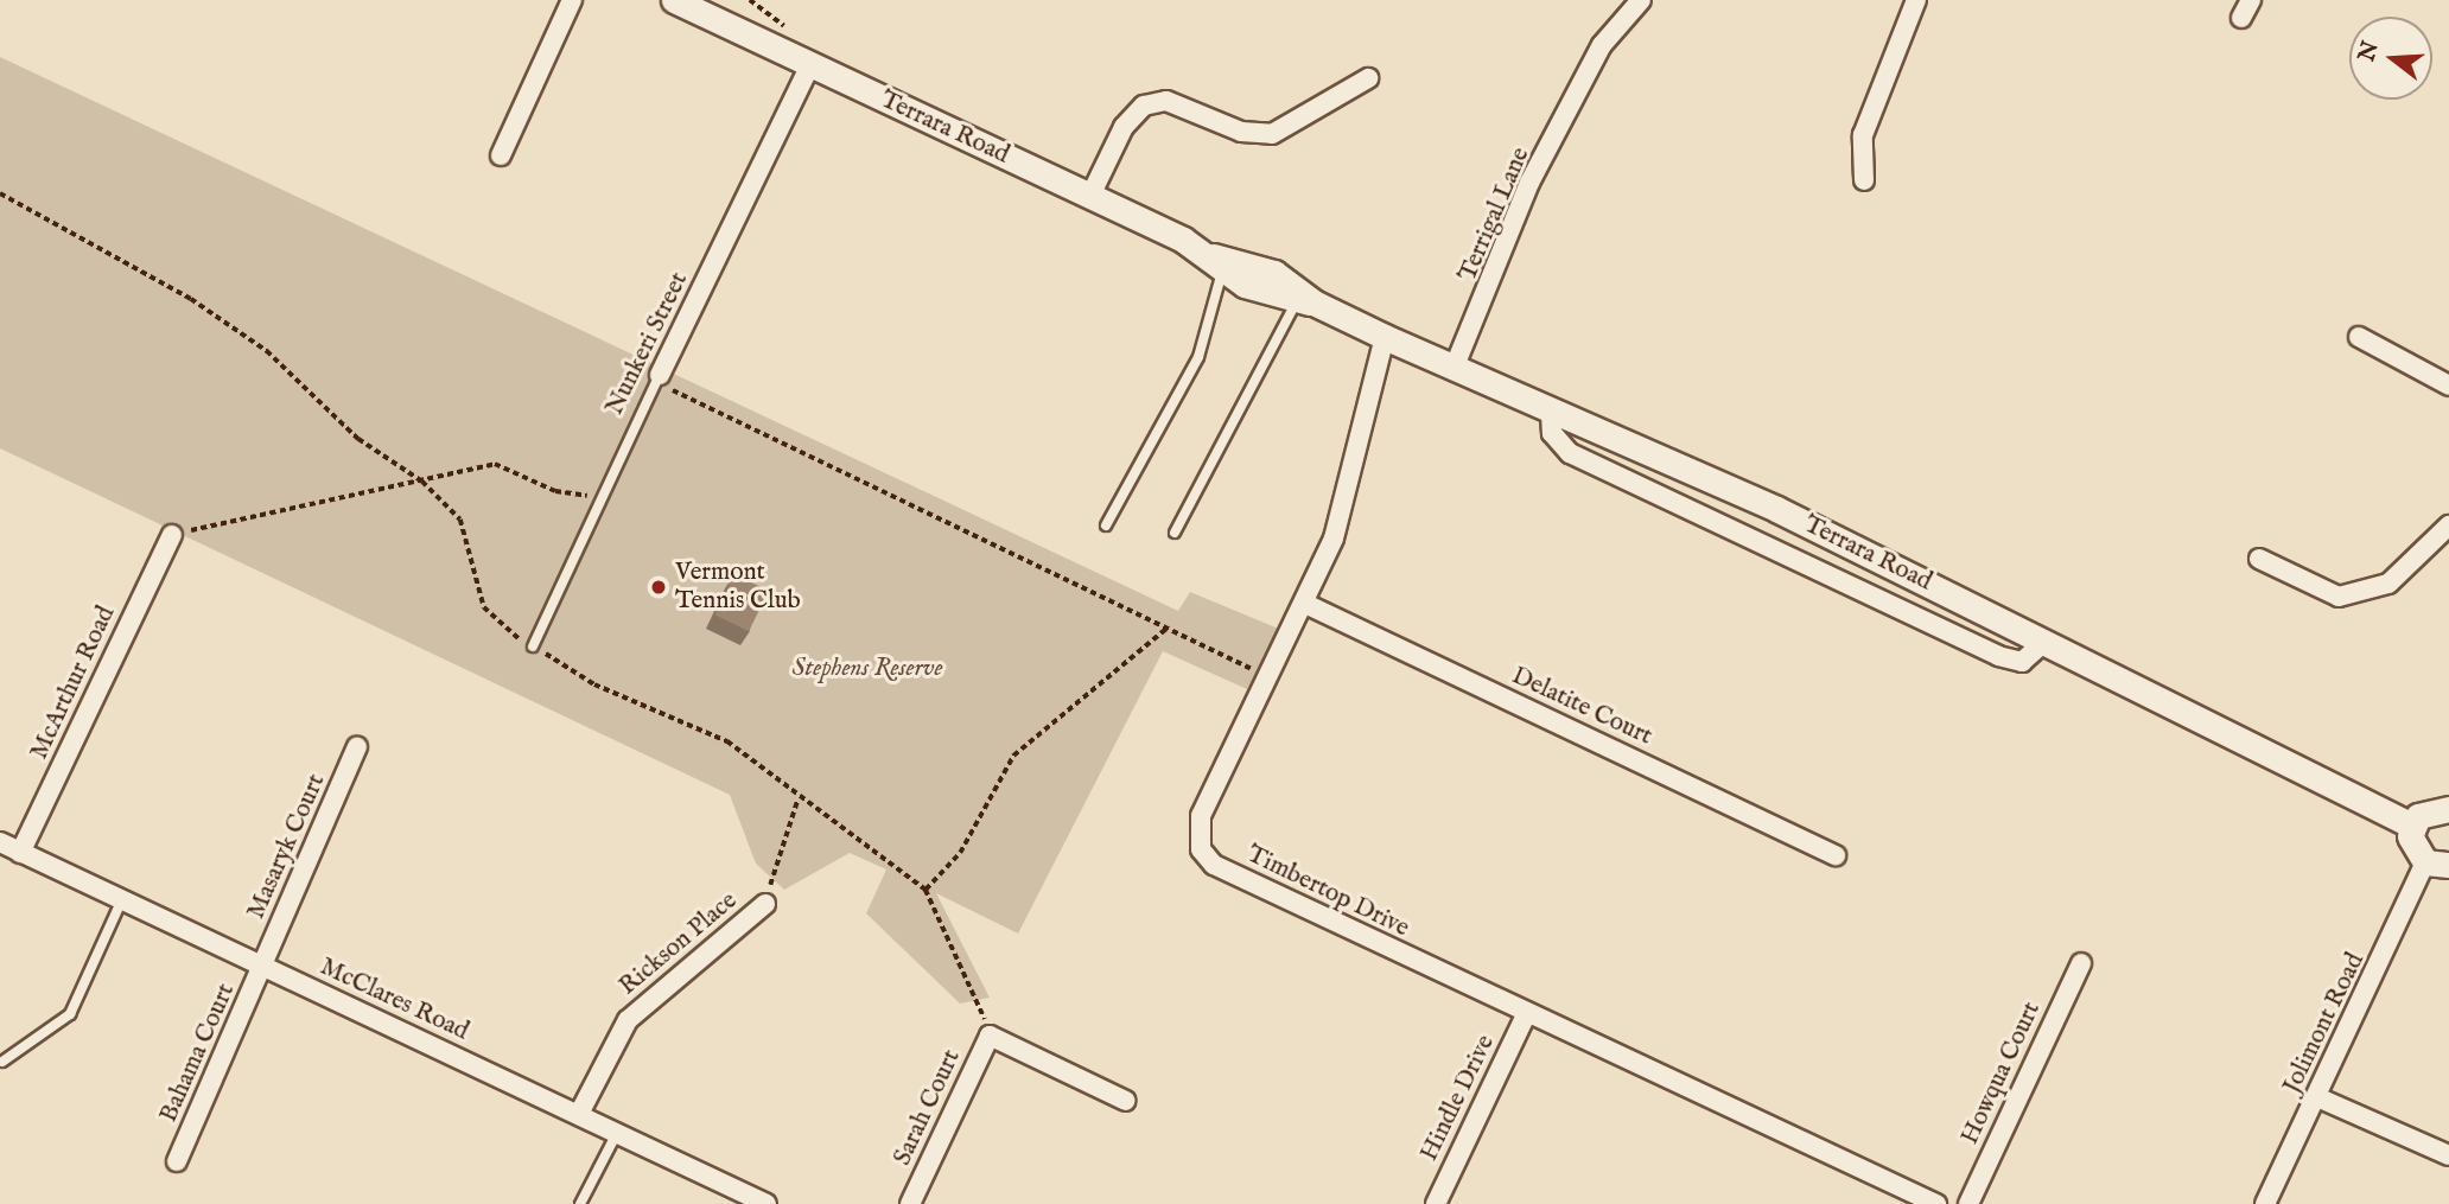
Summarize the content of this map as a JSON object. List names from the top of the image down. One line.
{"streets":{"main road":["Terrara Road"],"street":["Terrigal Lane","Nunkeri Street","McArthur Road","Delatite Court","Masaryk Court","Timbertop Drive","Rickson Place","McClares Road","Jolimont Road","Bahama Court","Howqua Court","Hindle Drive","Sarah Court"]},"crossings":[["Terrara Road","Terrigal Lane"],["Terrara Road","Nunkeri Street"],["Terrara Road","Timbertop Drive"],["McArthur Road","McClares Road"],["Delatite Court","Timbertop Drive"],["Masaryk Court","McClares Road"],["Masaryk Court","Bahama Court"],["Timbertop Drive","Hindle Drive"],["Rickson Place","McClares Road"],["McClares Road","Bahama Court"]],"parks":["Stephens Reserve"],"places":["Vermont Tennis Club"],"north":"left"}
